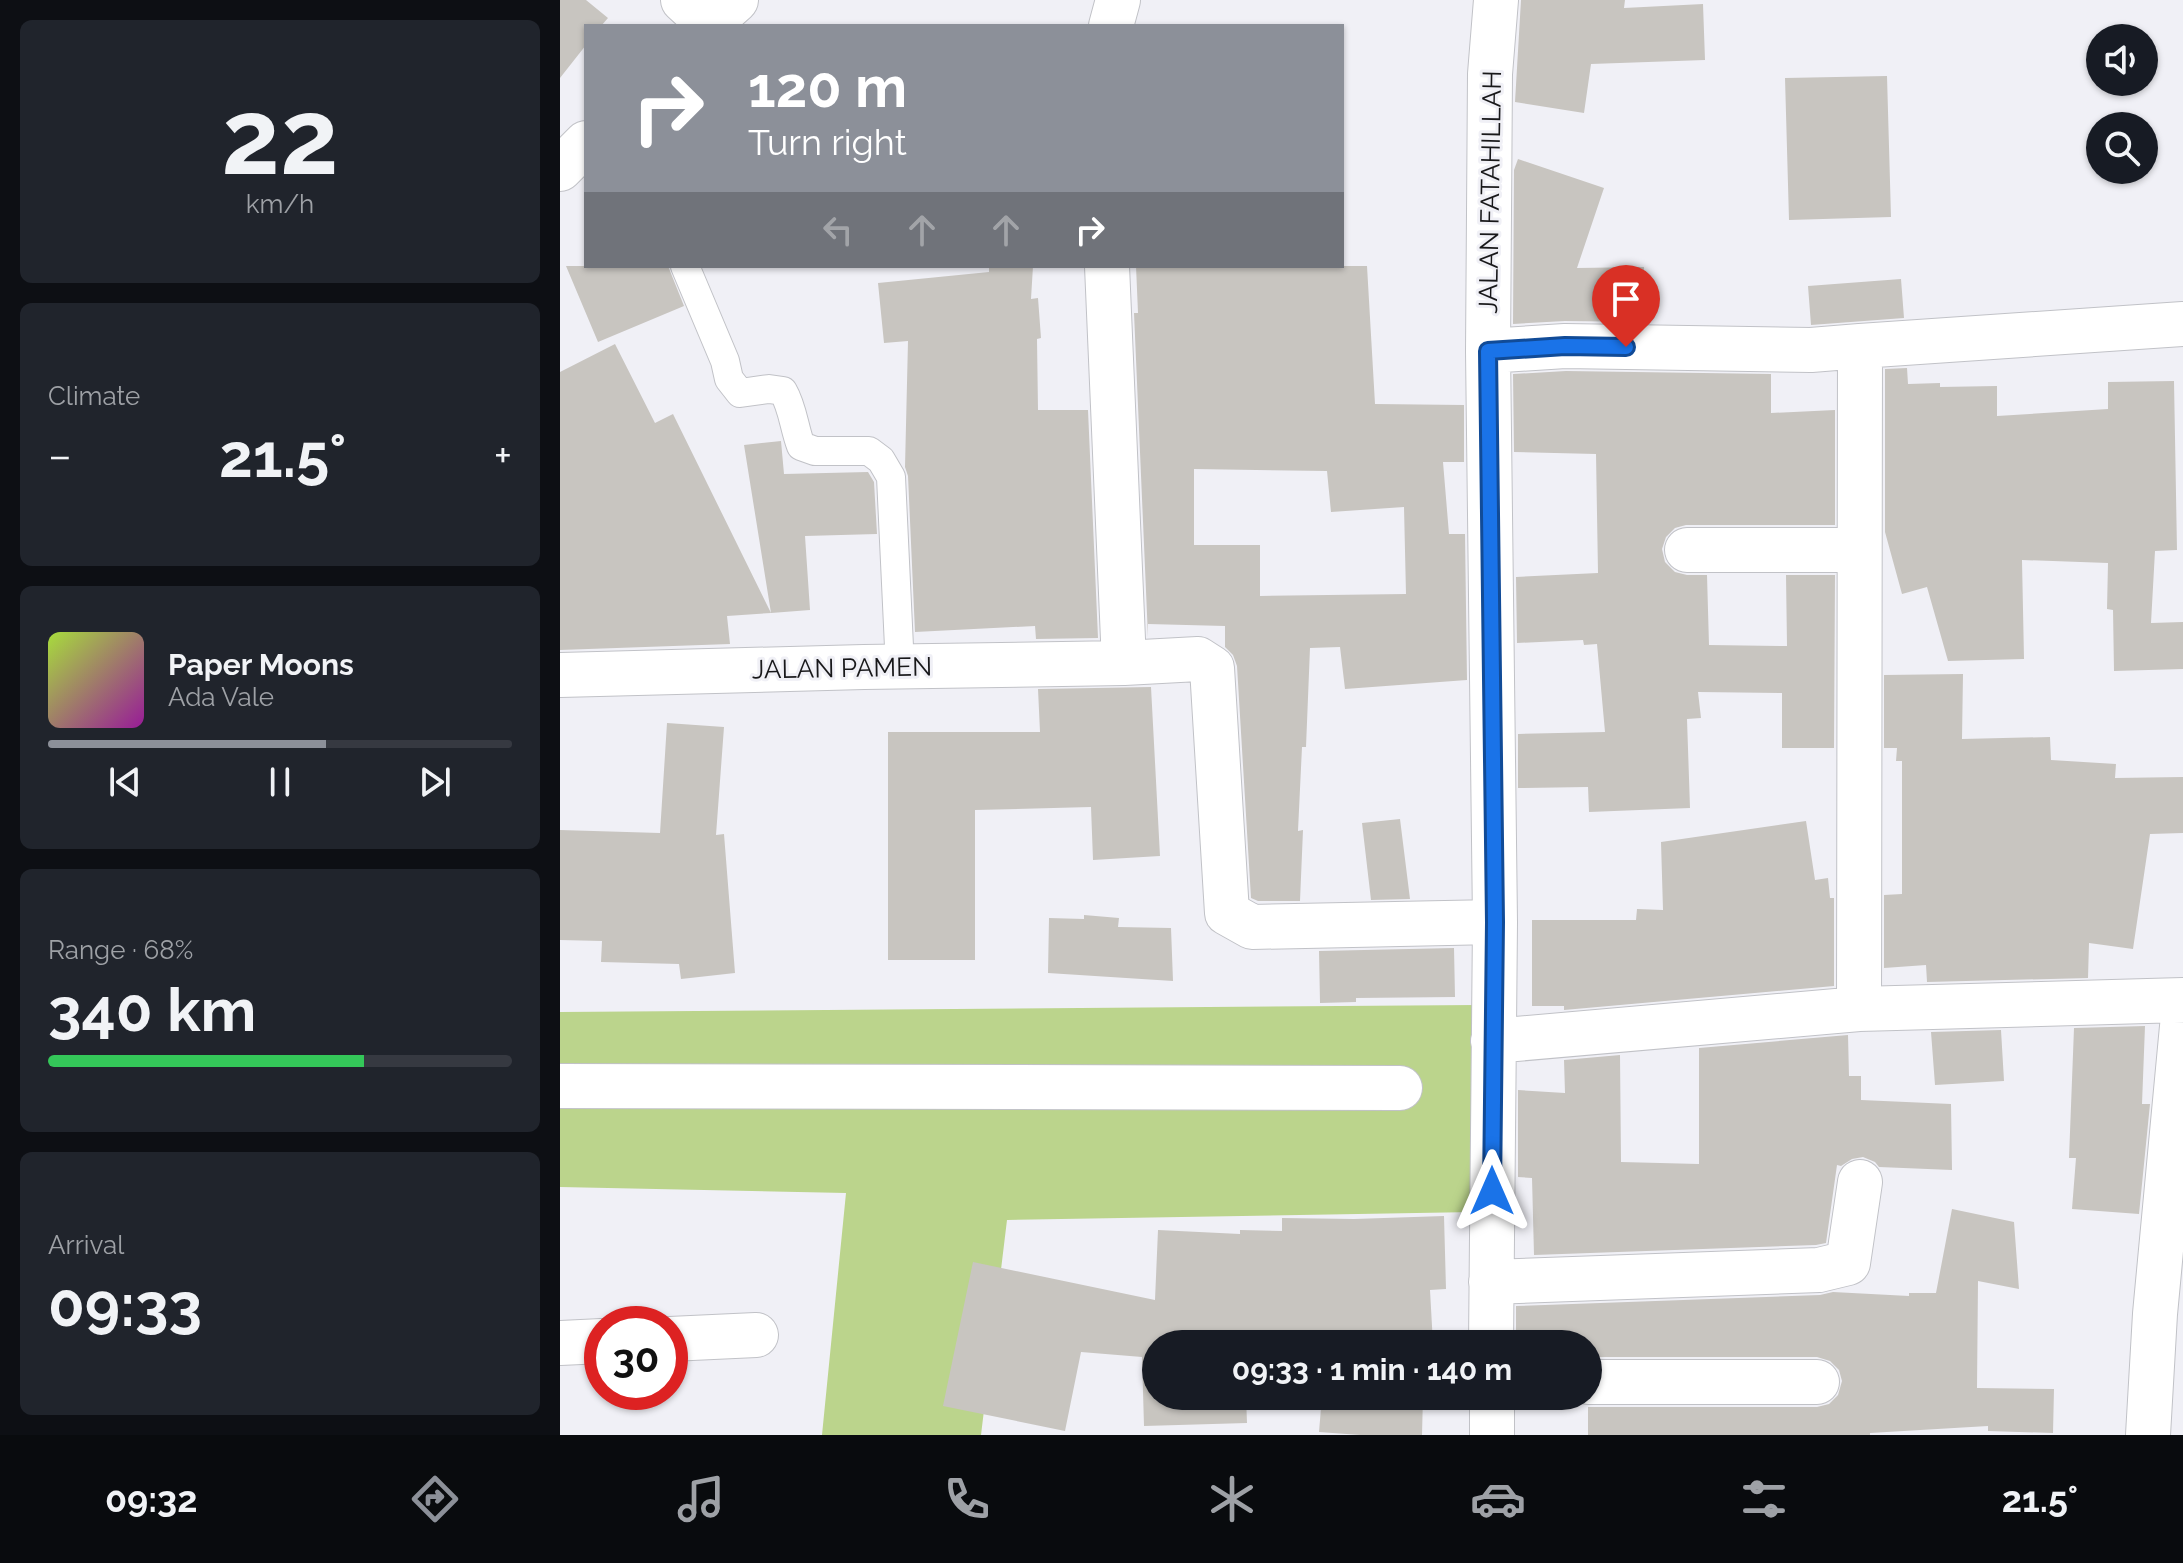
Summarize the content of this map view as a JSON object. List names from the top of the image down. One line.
{"streets":{"street":["JALAN FATAHILLAH","JALAN PAMEN"]},"crossings":[["JALAN FATAHILLAH","JALAN PAMEN"]],"page":{"tile":[["22","km/h"],"Climate",["Range · 68%","340 km"],["Arrival","09:33"]],"turn":["120 m","Turn right"],"heat":["−","21.5°","+"],"song":["Paper Moons","Ada Vale"],"limit":"30","trip":"09:33 · 1 min · 140 m","tabs":["09:32","21.5°"]}}
